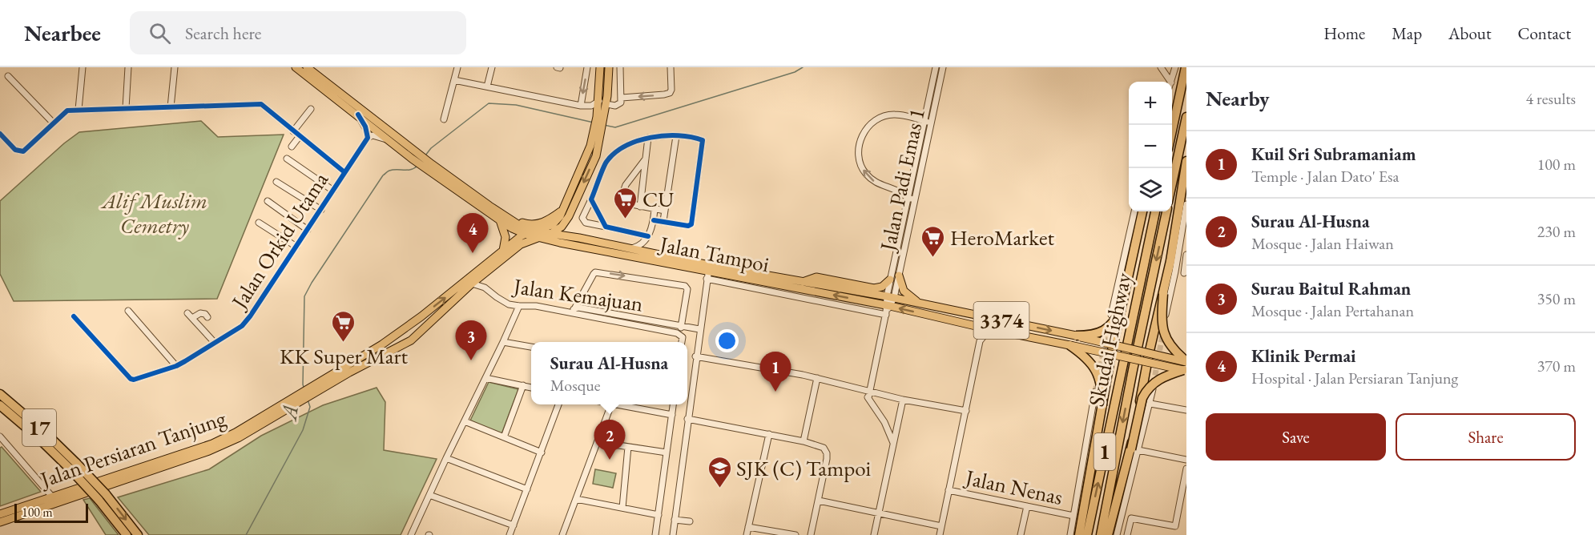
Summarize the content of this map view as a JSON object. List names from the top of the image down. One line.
{"streets":{"highway":["Skudai Highway","17","1"],"main road":["Jalan Tampoi","3374","Jalan Persiaran Tanjung"],"street":["Jalan Padi Emas 1","Jalan Orkid Utama","Jalan Kemajuan","Jalan Nenas"]},"crossings":[["Jalan Padi Emas 1","Jalan Tampoi"],["Jalan Tampoi","3374"],["Jalan Tampoi","Jalan Persiaran Tanjung"],["Jalan Kemajuan","Jalan Persiaran Tanjung"]],"water":["A"],"parks":["Alif Muslim Cemetry"],"places":{"supermarket":["CU","HeroMarket","KK Super Mart"],"school or university":["SJK (C) Tampoi"]},"scale_bar":"100 m","page":{"header":"Nearbee","search":"Search here","nav":["Home","Map","About","Contact"],"heading":["Nearby","4 results"],"map_buttons":["+","−"],"list":[{"mark":"1","name":"Kuil Sri Subramaniam","note":"Temple · Jalan Dato' Esa","value":"100 m"},{"mark":"2","name":"Surau Al-Husna","note":"Mosque · Jalan Haiwan","value":"230 m"},{"mark":"3","name":"Surau Baitul Rahman","note":"Mosque · Jalan Pertahanan","value":"350 m"},{"mark":"4","name":"Klinik Permai","note":"Hospital · Jalan Persiaran Tanjung","value":"370 m"}],"pins":["4","3","1","2"],"popup":["Surau Al-Husna","Mosque"],"buttons":["Save","Share"],"scale":"100 m"}}
